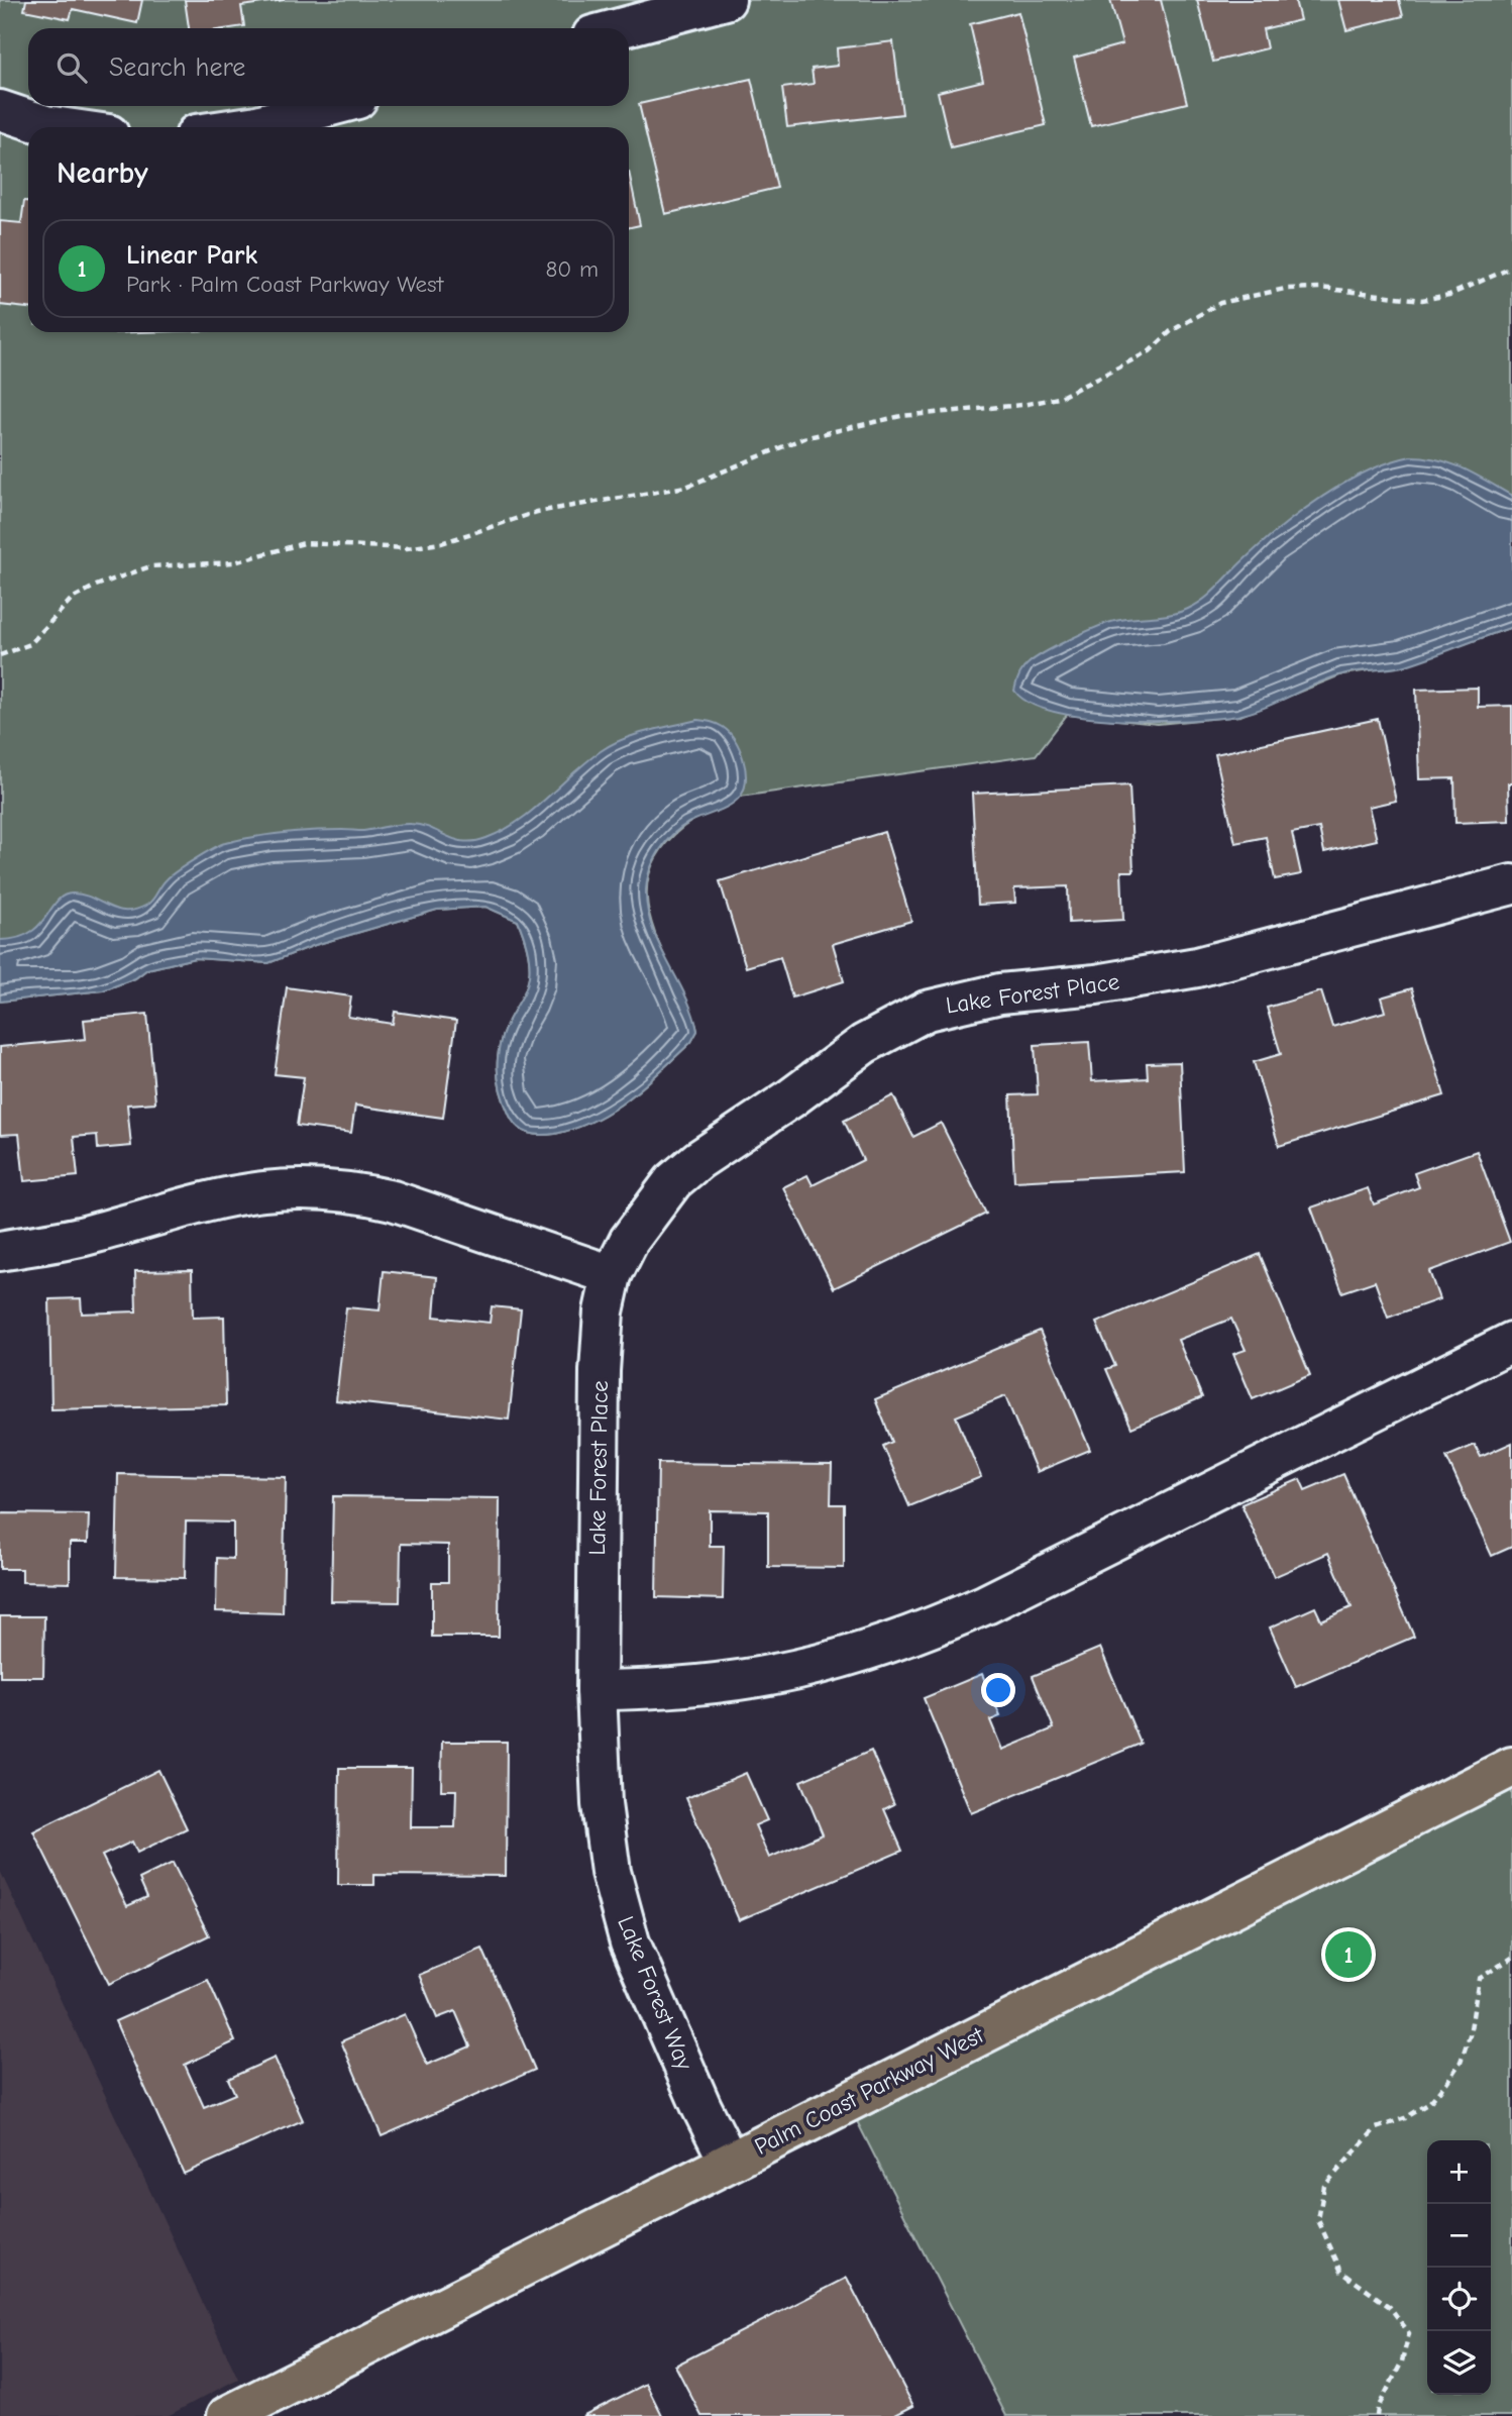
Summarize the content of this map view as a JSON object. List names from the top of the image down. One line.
{"streets":{"main road":["Palm Coast Parkway West"],"street":["Lake Forest Place","Lake Forest Way"]},"crossings":[["Lake Forest Place","Lake Forest Way"],["Lake Forest Way","Palm Coast Parkway West"]],"page":{"search":"Search here","heading":"Nearby","list":[{"mark":"1","name":"Linear Park","note":"Park · Palm Coast Parkway West","value":"80 m"}],"pins":"1","map_buttons":["+","−"]}}
